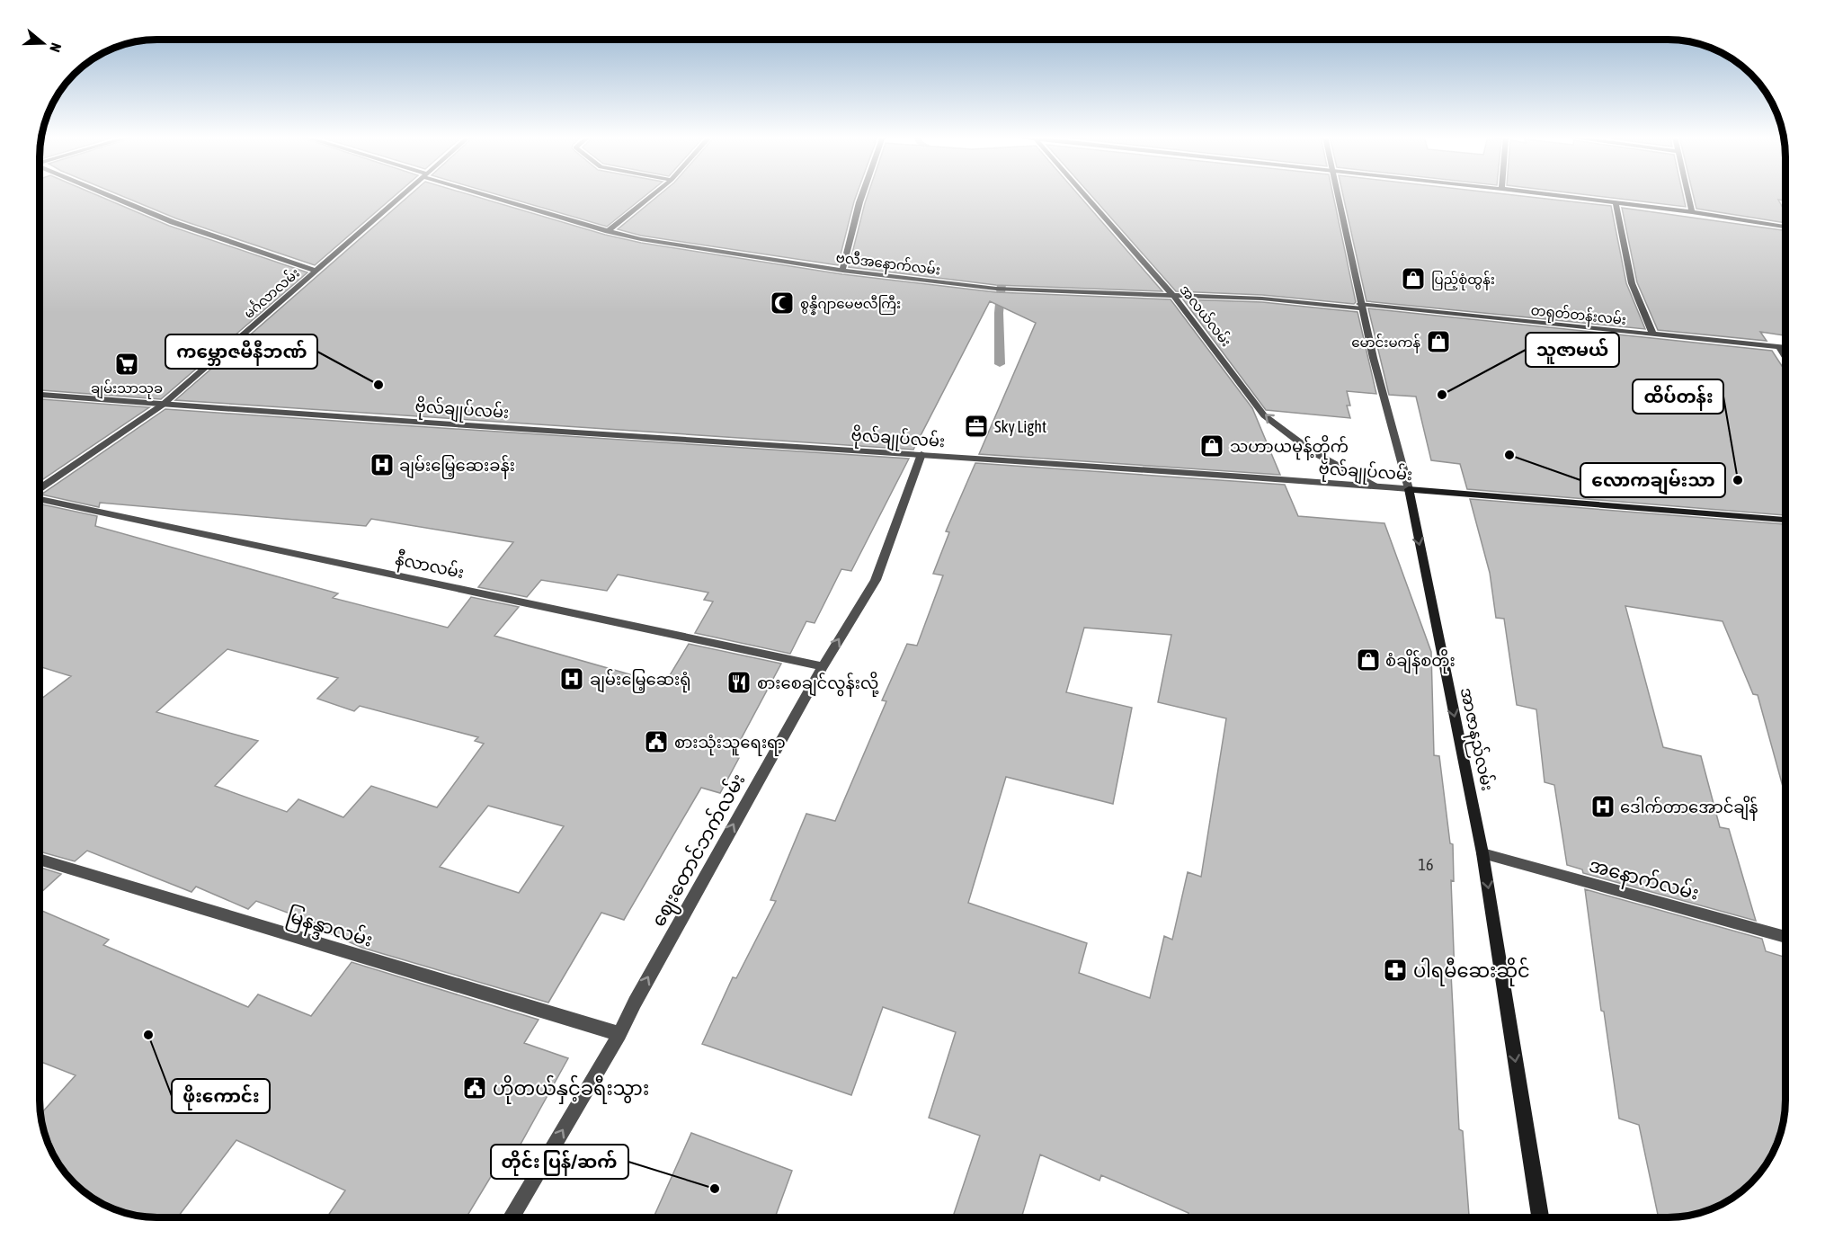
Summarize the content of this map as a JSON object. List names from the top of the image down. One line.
{"streets":{"main road":["ဗိုလ်ချုပ်လမ်း","အာဇာနည်လမ်း"],"street":["ဗလီအနောက်လမ်း","မင်္ဂလာလမ်း","တရုတ်တန်းလမ်း","အလယ်လမ်း","နီလာလမ်း","ဈေးတောင်ဘက်လမ်း","အနောက်လမ်း","မြနန္ဒာလမ်း"]},"crossings":[["ဗလီအနောက်လမ်း","တရုတ်တန်းလမ်း"],["ဗလီအနောက်လမ်း","အလယ်လမ်း"],["ဗလီအနောက်လမ်း","အာဇာနည်လမ်း"],["မင်္ဂလာလမ်း","ဗိုလ်ချုပ်လမ်း"],["တရုတ်တန်းလမ်း","အာဇာနည်လမ်း"],["အလယ်လမ်း","ဗိုလ်ချုပ်လမ်း"],["ဗိုလ်ချုပ်လမ်း","အာဇာနည်လမ်း"],["ဗိုလ်ချုပ်လမ်း","ဈေးတောင်ဘက်လမ်း"],["နီလာလမ်း","ဈေးတောင်ဘက်လမ်း"],["အာဇာနည်လမ်း","အနောက်လမ်း"],["ဈေးတောင်ဘက်လမ်း","မြနန္ဒာလမ်း"]],"one_way":["အလယ်လမ်း","အာဇာနည်လမ်း","ဈေးတောင်ဘက်လမ်း"],"places":{"shop":["ပြည့်စုံထွန်း","မောင်းမကန်","သဟာယမုန့်တိုက်","စံချိန်စတိုး"],"mosque":["စွန္နီဂျာမေဗလီကြီး"],"supermarket":["ချမ်းသာသုခ"],"other":["ကမ္ဘောဇမီနီဘဏ်","သူဇာမယ်","လောကချမ်းသာ","ထိပ်တန်း","ဖိုးကောင်း","တိုင်း ပြန်/ဆက်"],"office":["Sky Light"],"hospital":["ချမ်းမြေ့ဆေးခန်း","ချမ်းမြေ့ဆေးရုံ","ဒေါက်တာအောင်ချိန်"],"restaurant":["စားစေချင်လွန်းလို့"],"public building":["စားသုံးသူရေးရာ","ဟိုတယ်နှင့်ခရီးသွား"],"pharmacy":["ပါရမီဆေးဆိုင်"]},"house_numbers":["16"],"north":"right"}
